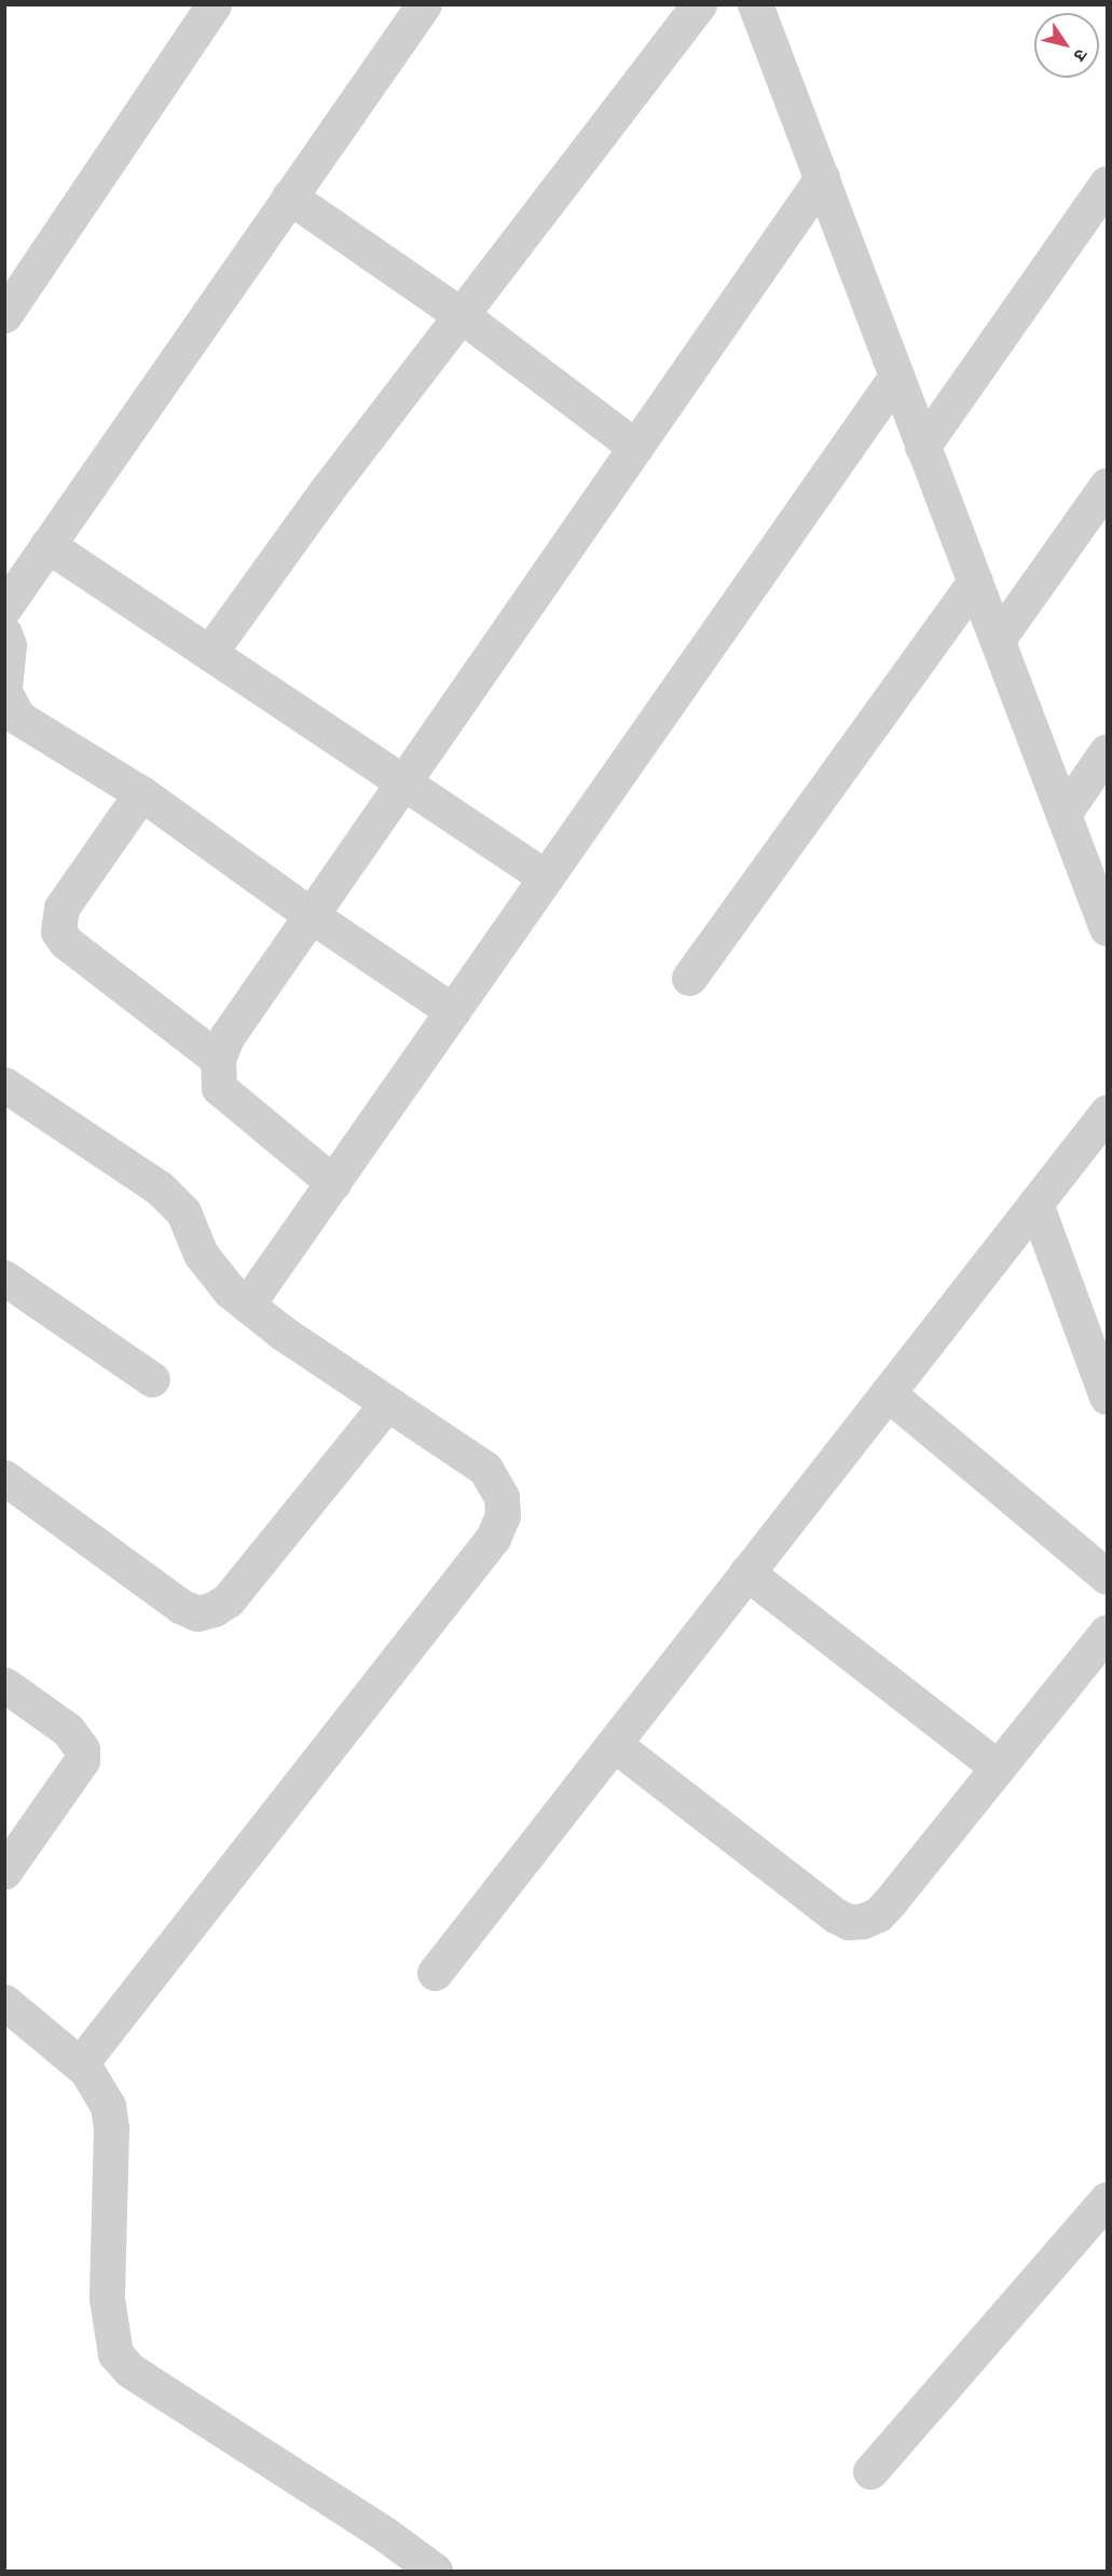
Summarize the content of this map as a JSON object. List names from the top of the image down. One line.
{"north":"bottom right"}
